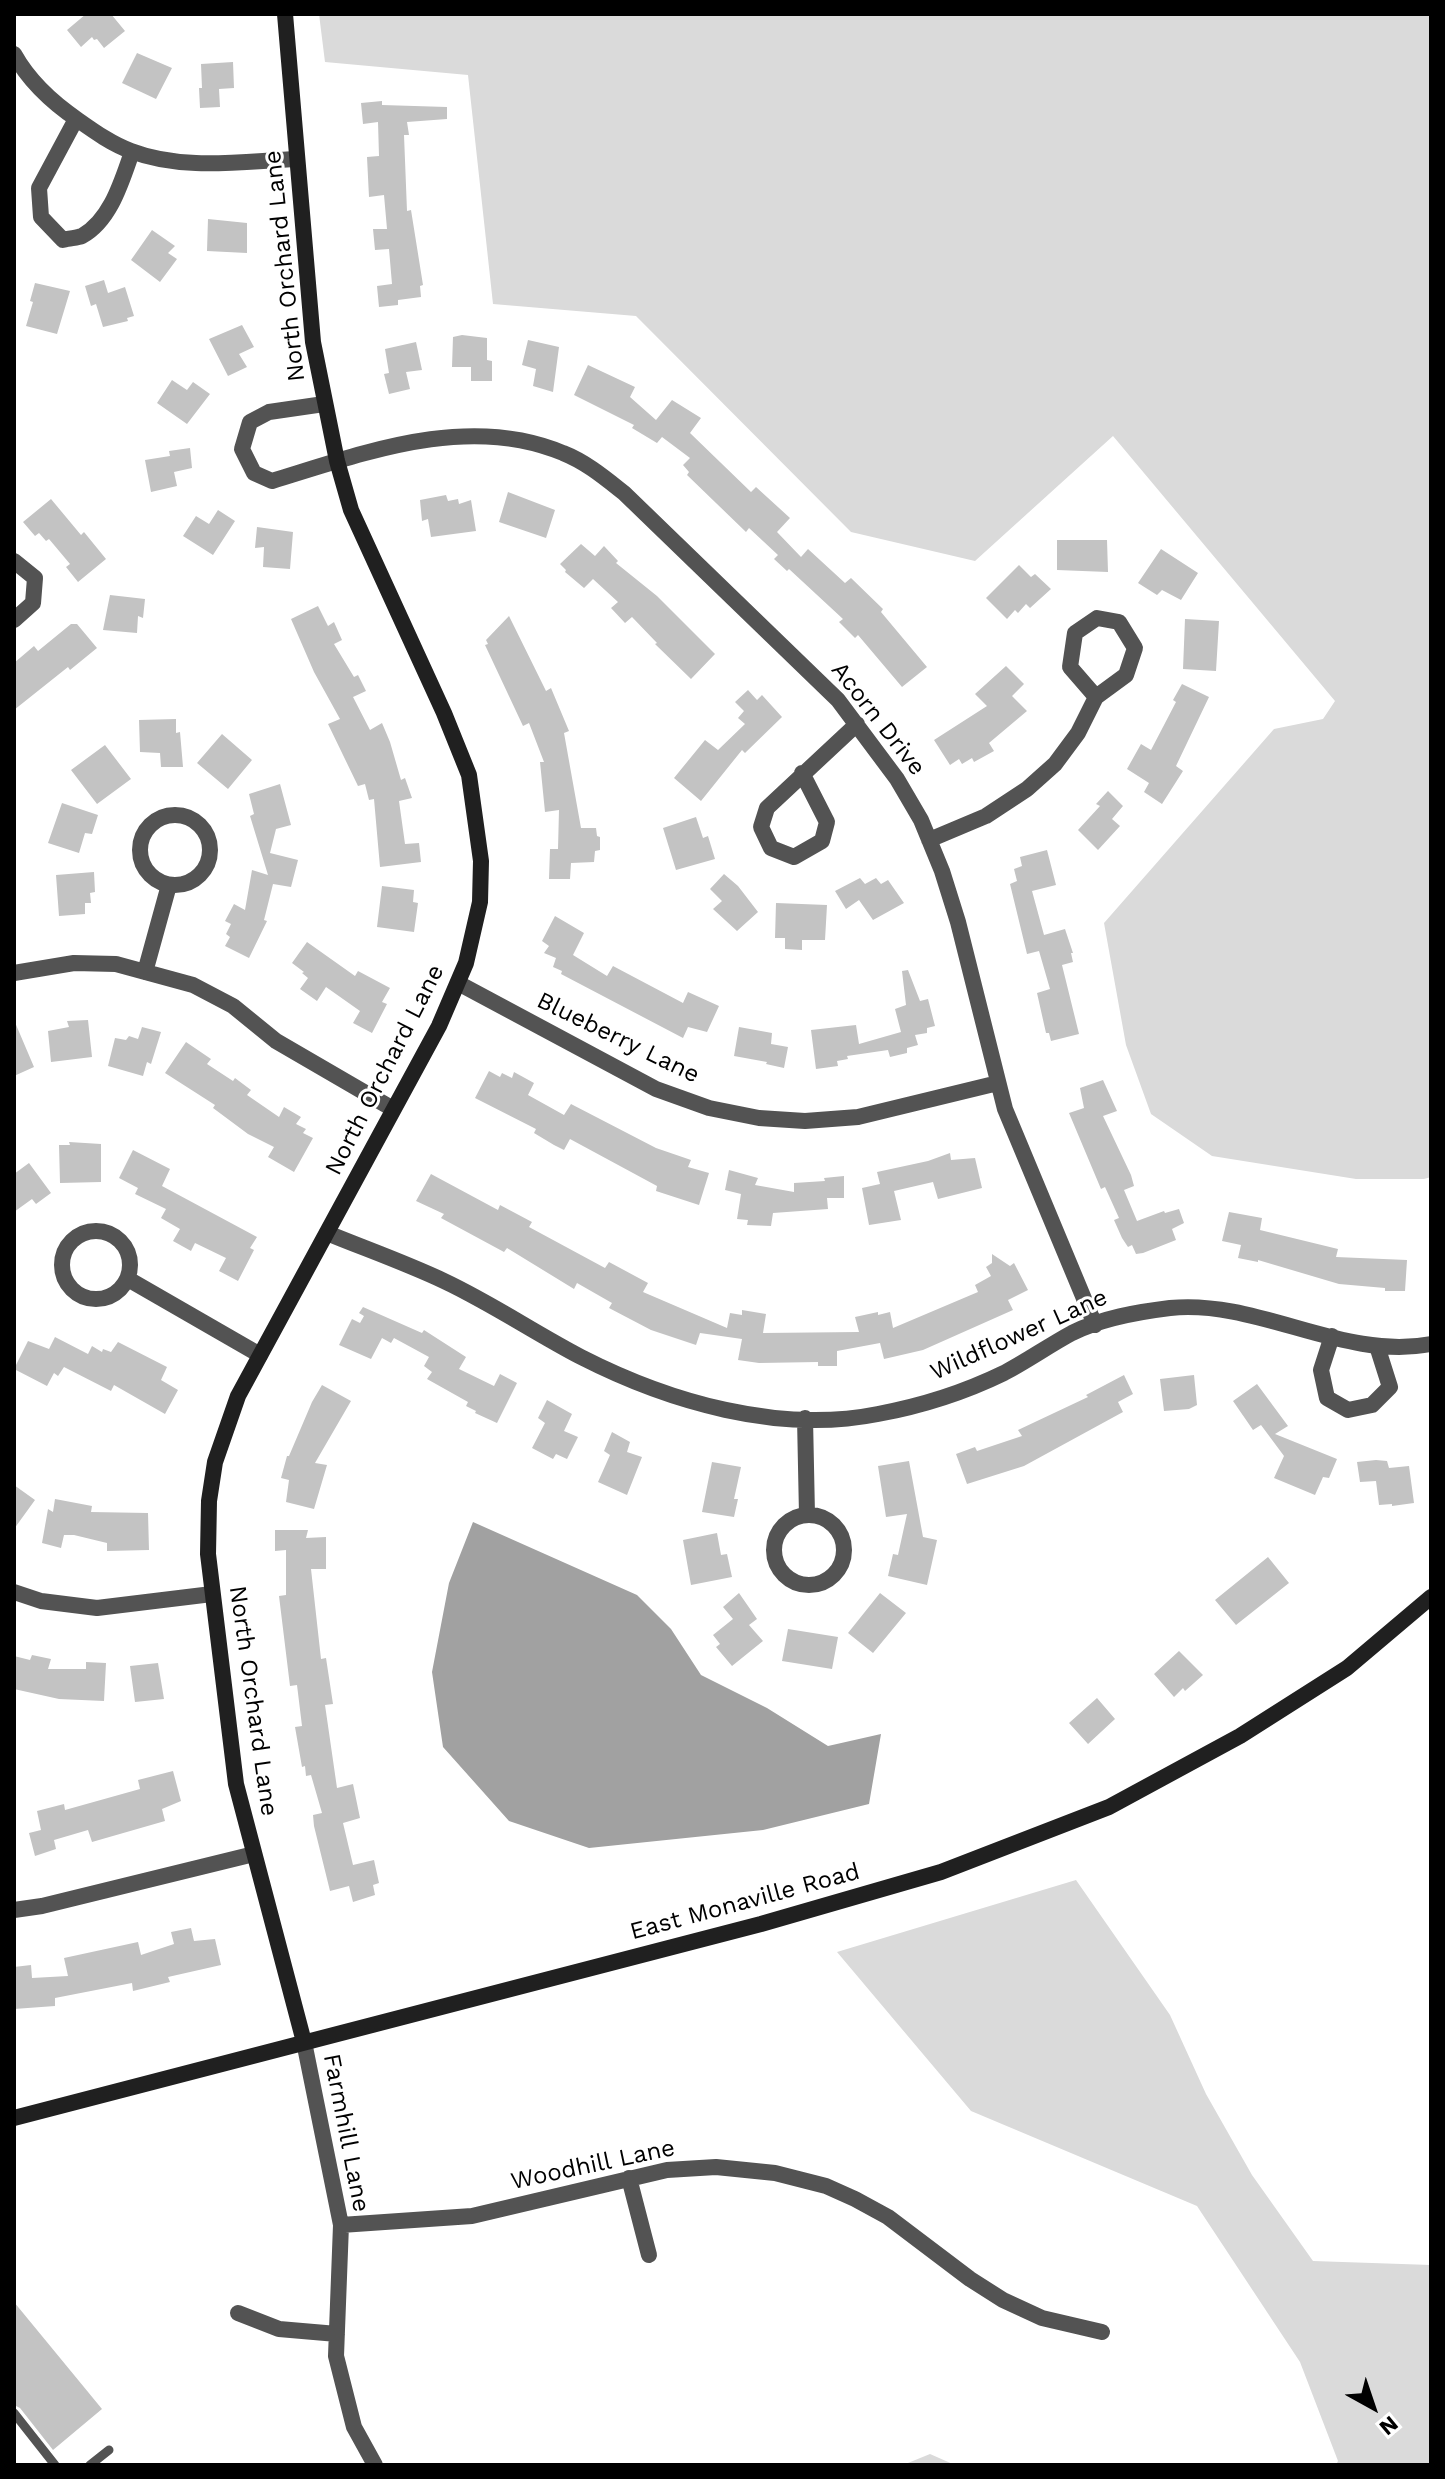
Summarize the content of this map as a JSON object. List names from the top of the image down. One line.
{"streets":{"street":["North Orchard Lane","Acorn Drive","Blueberry Lane","Wildflower Lane","East Monaville Road","Farmhill Lane","Woodhill Lane"]},"crossings":[["North Orchard Lane","Acorn Drive"],["North Orchard Lane","Blueberry Lane"],["North Orchard Lane","Wildflower Lane"],["North Orchard Lane","East Monaville Road"],["North Orchard Lane","Farmhill Lane"],["Acorn Drive","Blueberry Lane"],["Acorn Drive","Wildflower Lane"],["East Monaville Road","Farmhill Lane"],["Farmhill Lane","Woodhill Lane"]],"north":"bottom right"}
